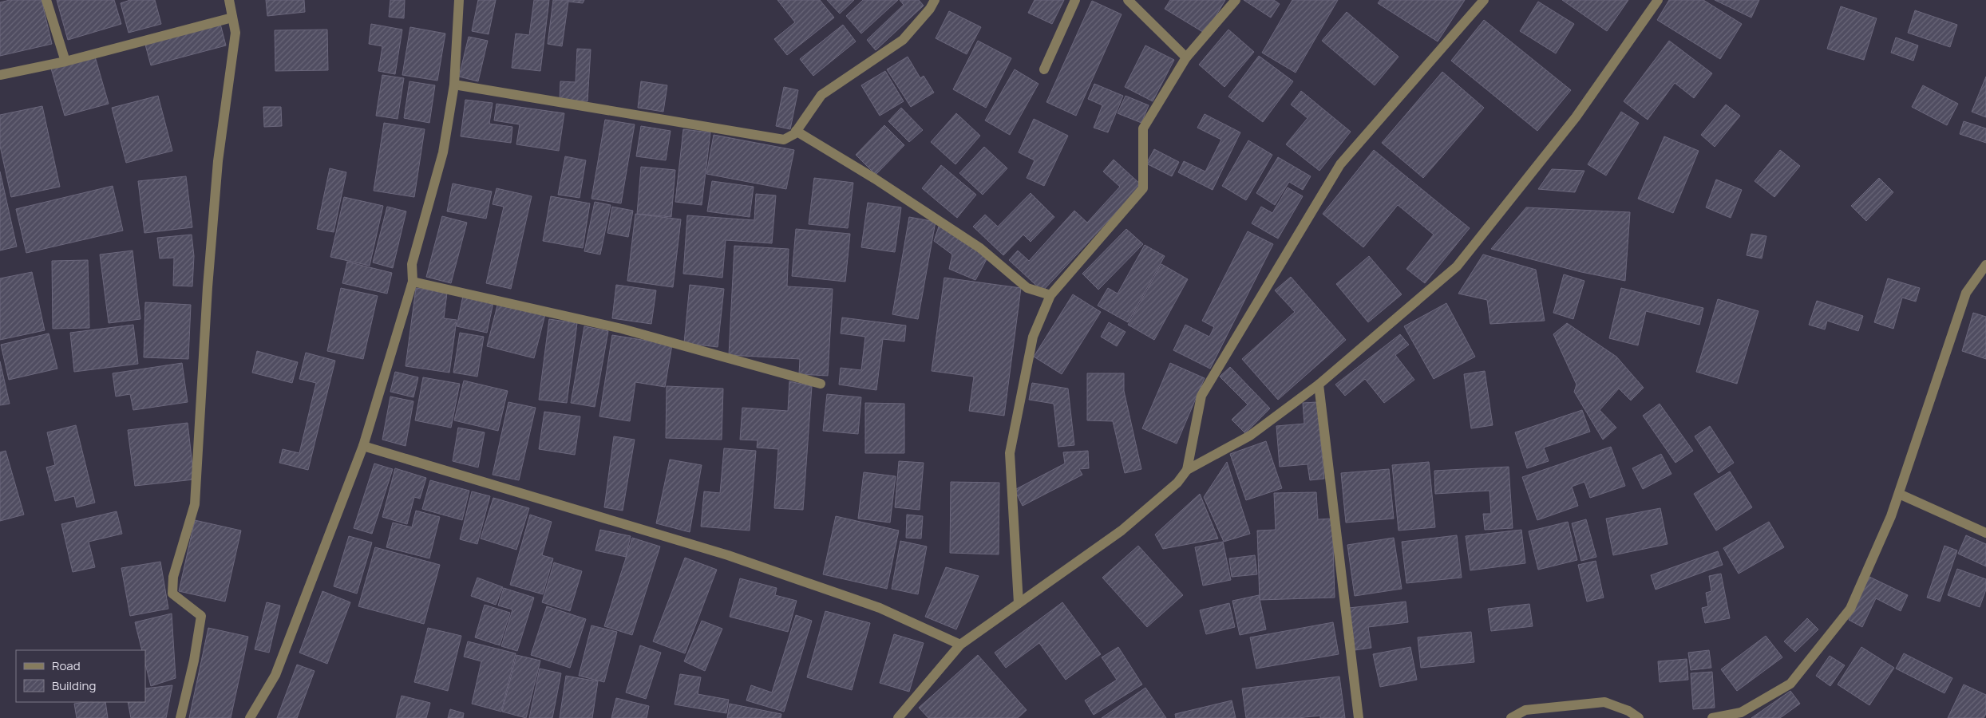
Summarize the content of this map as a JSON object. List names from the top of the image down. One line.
{"legend":["Road","Building"]}
